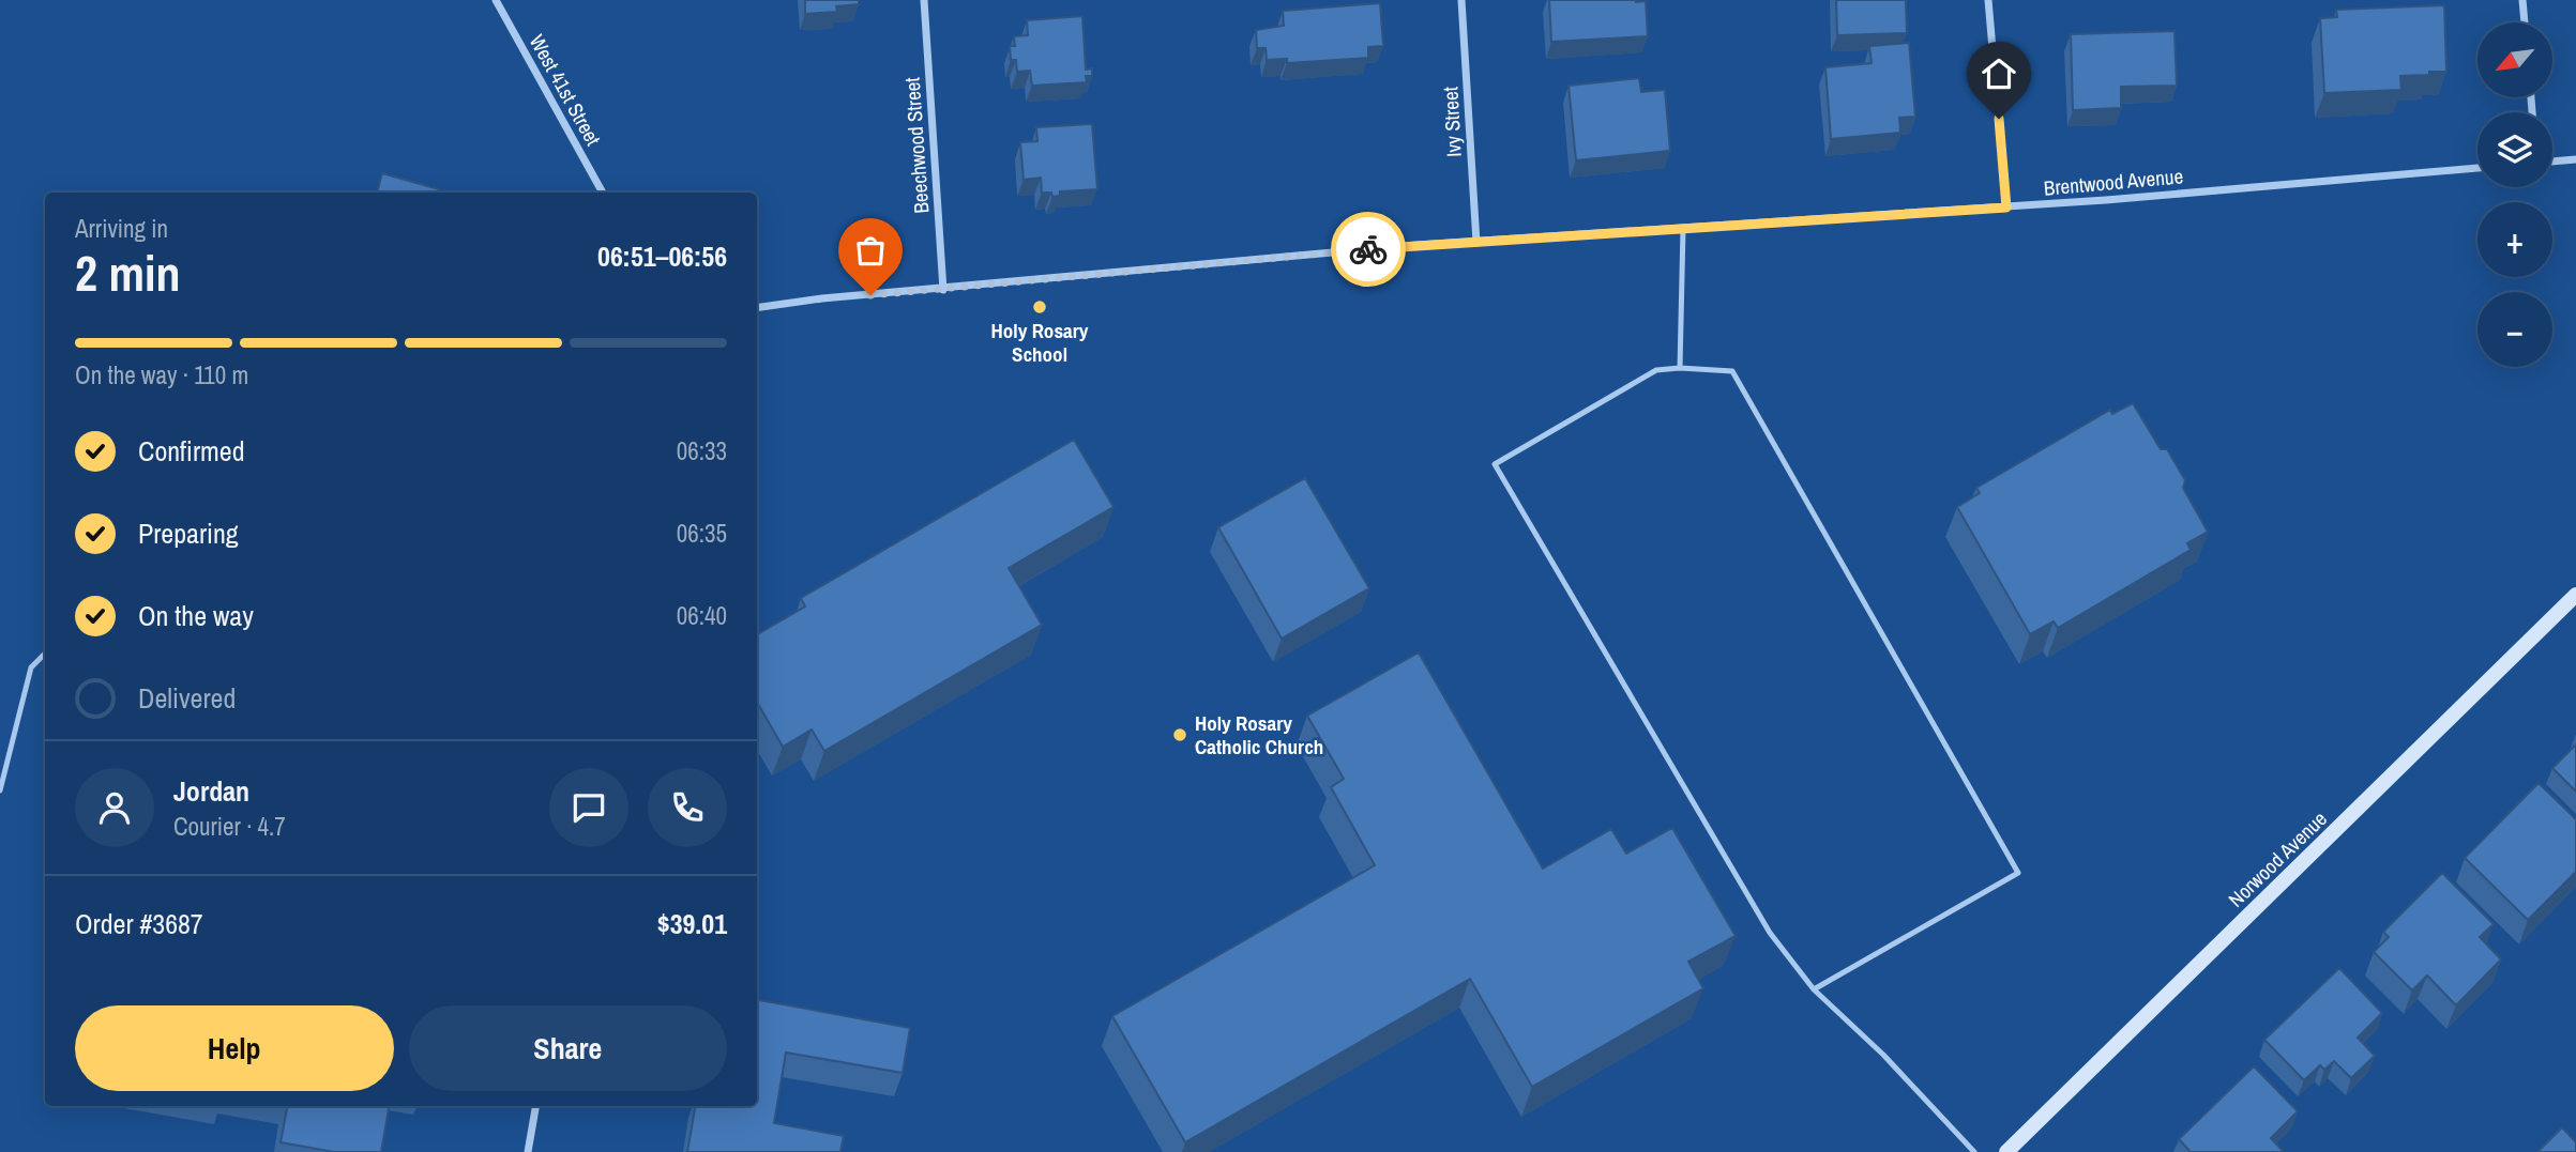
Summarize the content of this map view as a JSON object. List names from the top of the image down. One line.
{"streets":{"main road":["Norwood Avenue"],"street":["West 41st Street","Ivy Street","Beechwood Street","Brentwood Avenue"]},"crossings":[["Ivy Street","Brentwood Avenue"],["Beechwood Street","Brentwood Avenue"]],"places":["Holy Rosary School","Holy Rosary Catholic Church"],"north":"bottom left","page":{"map_buttons":["+","−"],"heading":["2 min","Arriving in","06:51–06:56"],"panel":["Jordan","Courier · 4.7","Order #3687","$39.01"],"bar":"On the way · 110 m","list":[["Confirmed","06:33"],["Preparing","06:35"],["On the way","06:40"],"Delivered"],"buttons":["Help","Share"]}}
